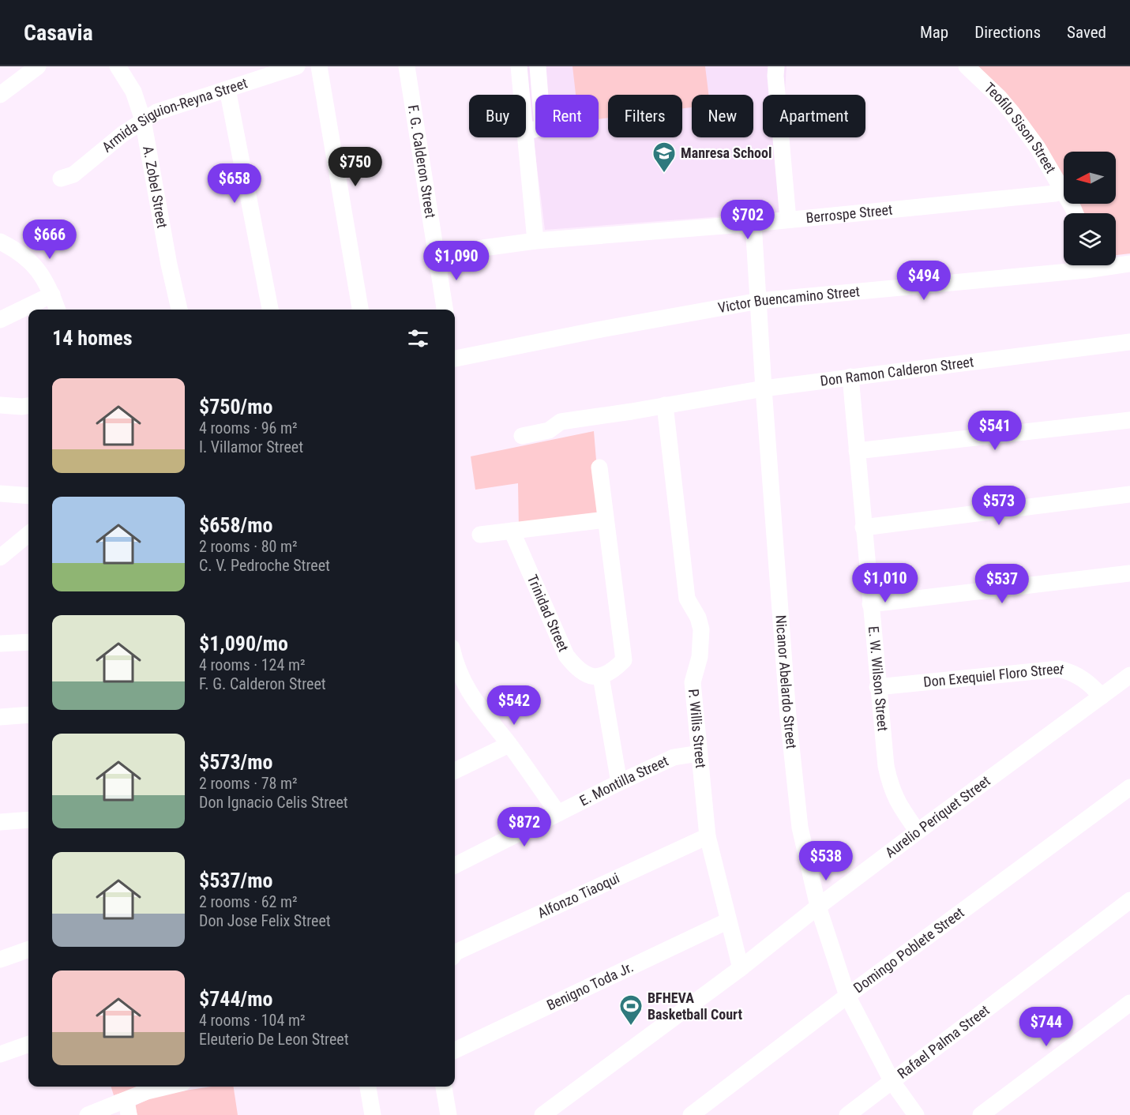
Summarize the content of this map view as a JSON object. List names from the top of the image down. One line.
{"streets":{"street":["Armida Siguion-Reyna Street","Teofilo Sison Street","F. G. Calderon Street","A. Zobel Street","Berrospe Street","Victor Buencamino Street","Don Ramon Calderon Street","Trinidad Street","Don Exequiel Floro Street","E. W. Wilson Street","Nicanor Abelardo Street","P. Willis Street","E. Montilla Street","Aurelio Periquet Street","Alfonzo Tiaoqui","Domingo Poblete Street","Benigno Toda Jr.","Rafael Palma Street"]},"crossings":[["Armida Siguion-Reyna Street","A. Zobel Street"],["Teofilo Sison Street","Berrospe Street"],["F. G. Calderon Street","Berrospe Street"],["Berrospe Street","Nicanor Abelardo Street"],["Victor Buencamino Street","Nicanor Abelardo Street"],["Don Ramon Calderon Street","E. W. Wilson Street"],["Don Ramon Calderon Street","Nicanor Abelardo Street"],["Don Ramon Calderon Street","P. Willis Street"],["Don Exequiel Floro Street","E. W. Wilson Street"],["Don Exequiel Floro Street","Aurelio Periquet Street"],["E. W. Wilson Street","Aurelio Periquet Street"],["Nicanor Abelardo Street","Aurelio Periquet Street"],["Nicanor Abelardo Street","Domingo Poblete Street"],["Nicanor Abelardo Street","Rafael Palma Street"],["P. Willis Street","E. Montilla Street"],["P. Willis Street","Aurelio Periquet Street"],["P. Willis Street","Alfonzo Tiaoqui"],["P. Willis Street","Benigno Toda Jr."]],"places":{"school or university":["Manresa School"],"sports":["BFHEVA Basketball Court"]},"north":"left","page":{"header":"Casavia","nav":["Map","Directions","Saved"],"chip":["Buy","Rent","Filters","New","Apartment"],"price":["$750","$658","$702","$666","$1,090","$494","$541","$573","$1,010","$537","$542","$872","$538","$744"],"heading":"14 homes","list":[{"name":"$750/mo","note":"4 rooms · 96 m² · I. Villamor Street"},{"name":"$658/mo","note":"2 rooms · 80 m² · C. V. Pedroche Street"},{"name":"$1,090/mo","note":"4 rooms · 124 m² · F. G. Calderon Street"},{"name":"$573/mo","note":"2 rooms · 78 m² · Don Ignacio Celis Street"},{"name":"$537/mo","note":"2 rooms · 62 m² · Don Jose Felix Street"},{"name":"$744/mo","note":"4 rooms · 104 m² · Eleuterio De Leon Street"}]}}
